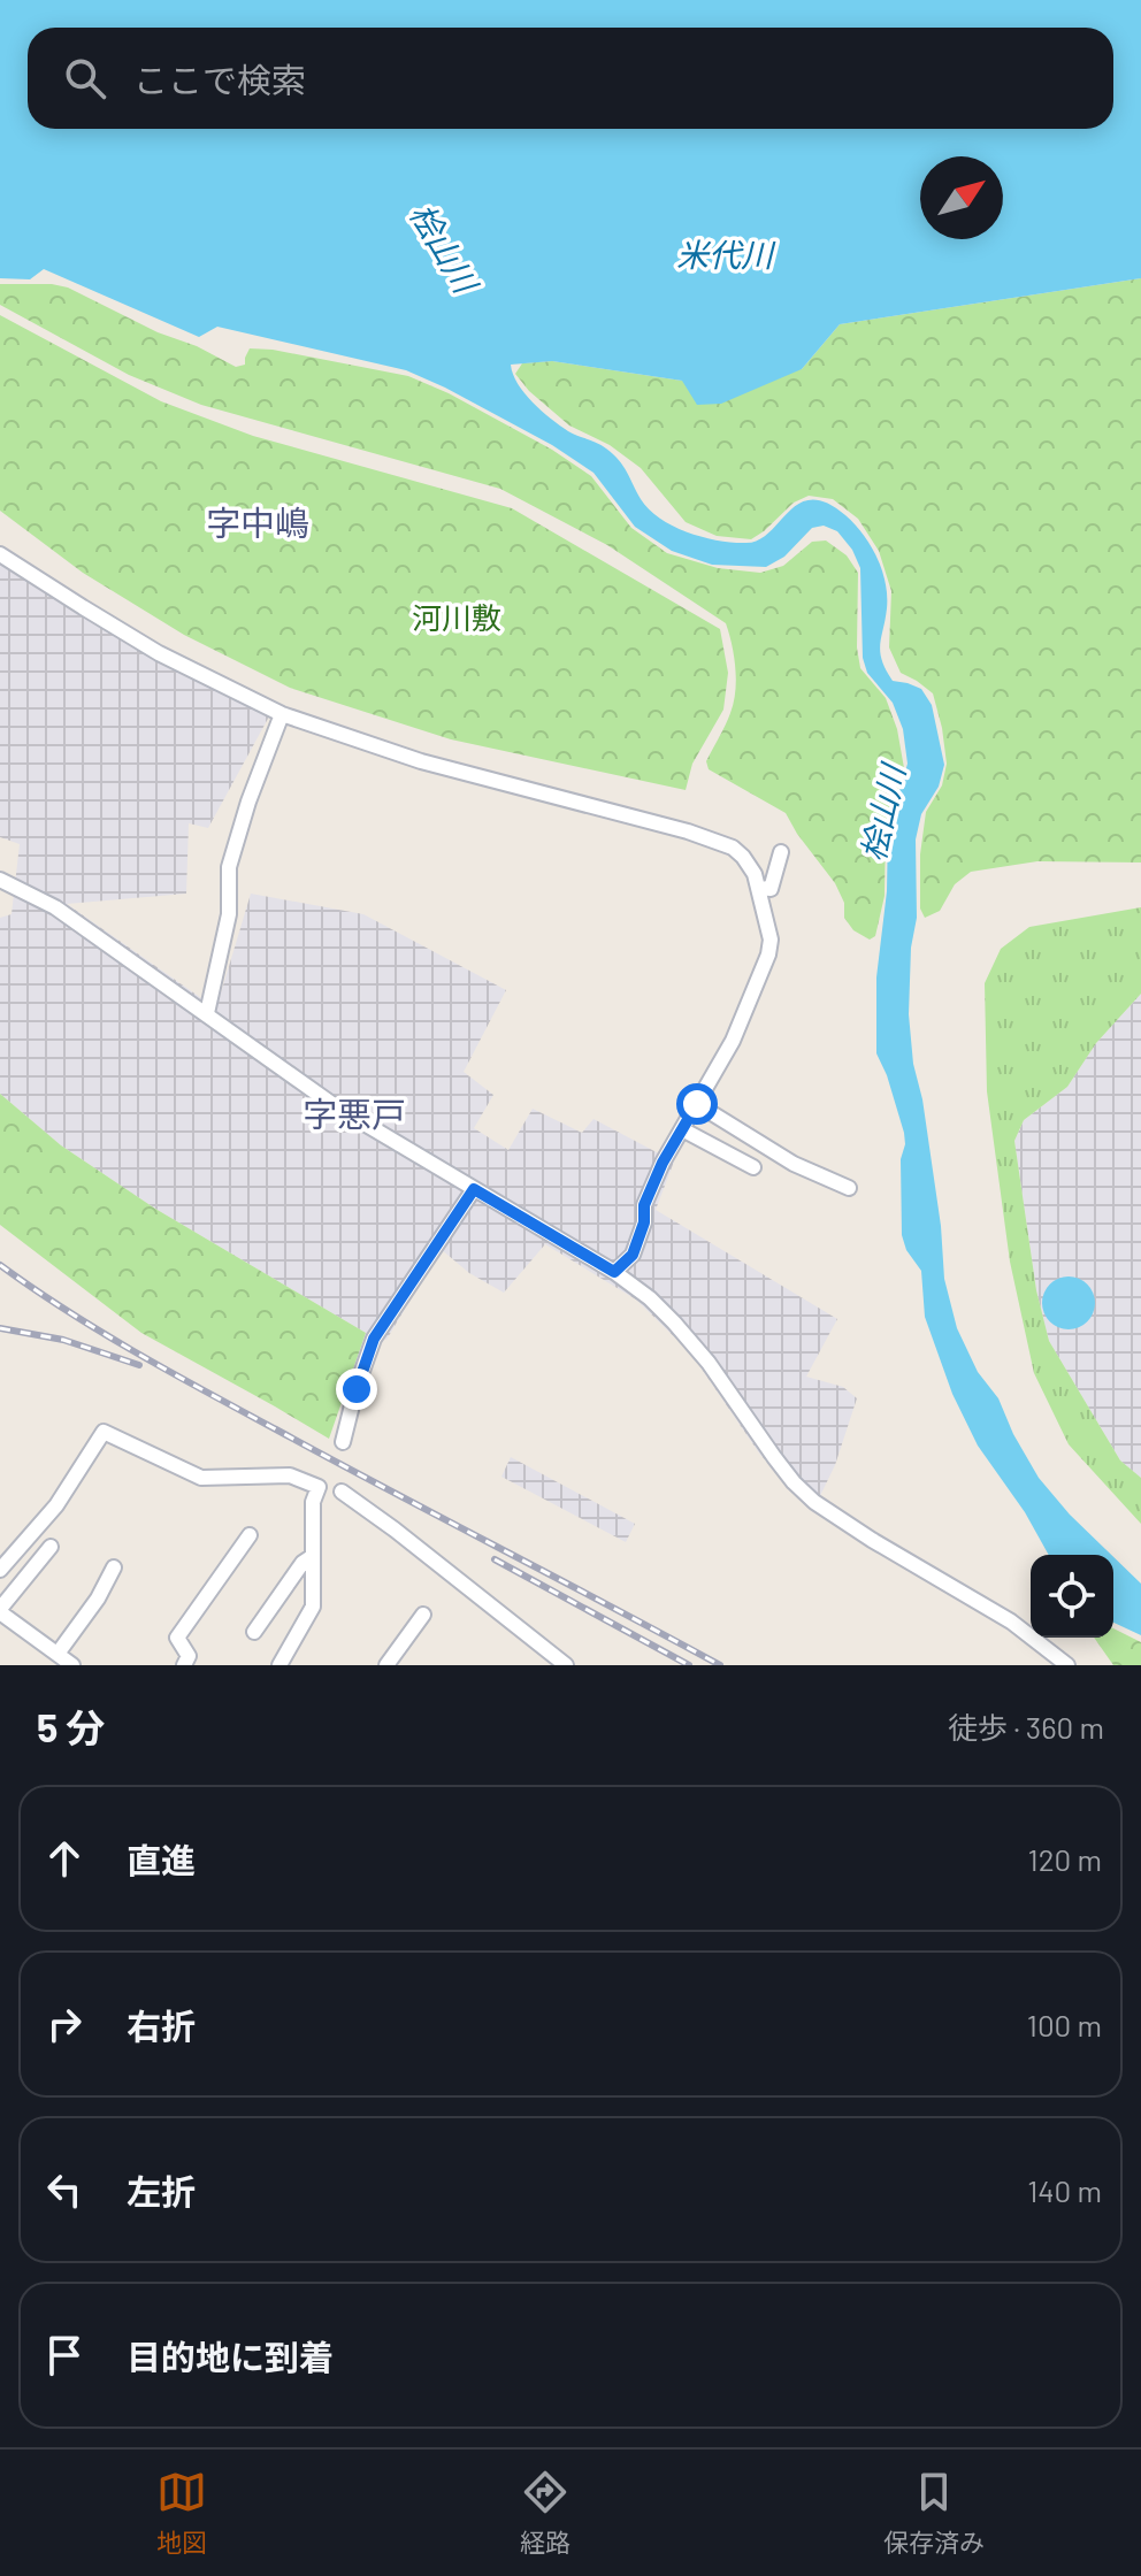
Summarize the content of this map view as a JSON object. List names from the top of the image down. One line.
{"districts":["字中嶋","字悪戸"],"water":["桧山川","米代川"],"parks":["河川敷"],"north":"top right","page":{"search":"ここで検索","heading":["5 分","徒歩 · 360 m"],"list":[["直進","120 m"],["右折","100 m"],["左折","140 m"],"目的地に到着"],"nav":["地図","経路","保存済み"]}}
